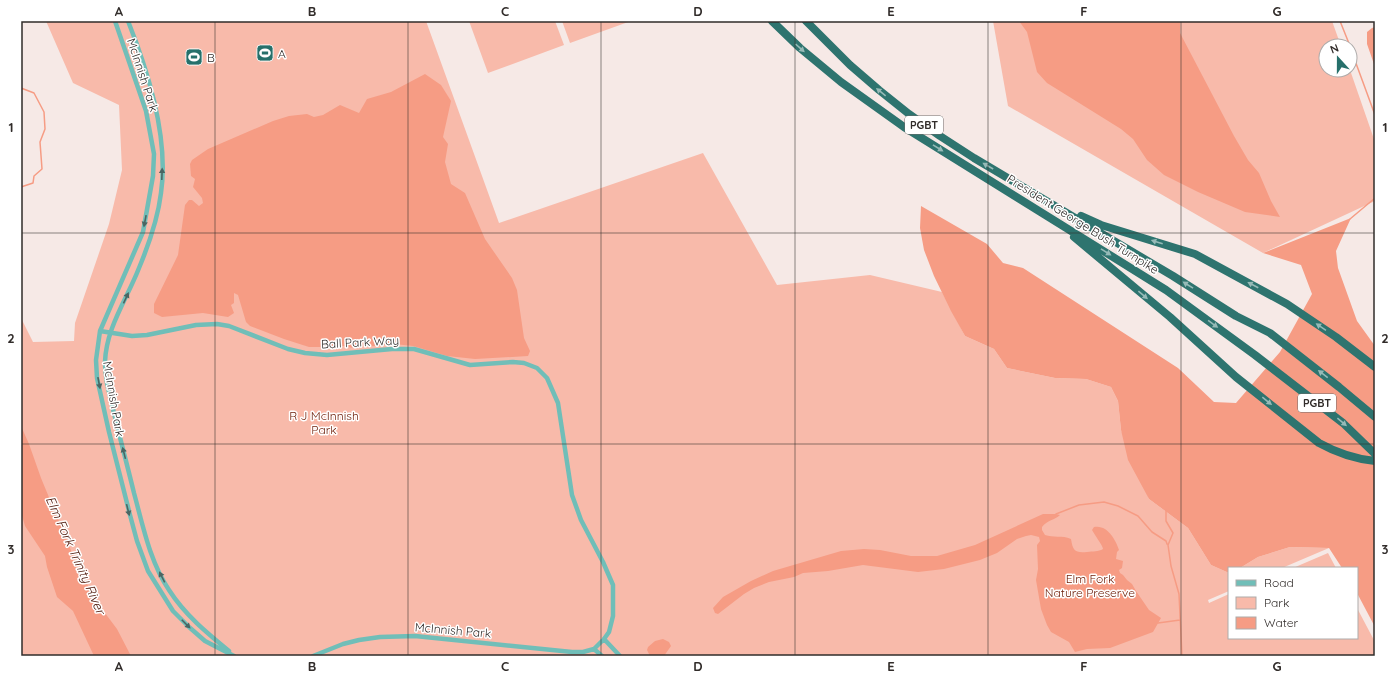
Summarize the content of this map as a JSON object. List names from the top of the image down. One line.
{"streets":{"highway":["PGBT","President George Bush Turnpike"],"street":["McInnish Park","Ball Park Way"]},"crossings":[["McInnish Park","Ball Park Way"]],"water":["Elm Fork Trinity River"],"parks":["R J McInnish Park","Elm Fork Nature Preserve"],"places":{"sports":["A","B"]},"legend":["Road","Park","Water"],"north":"top","grid":{"columns":["A","B","C","D","E","F","G"],"rows":["1","2","3"]}}
